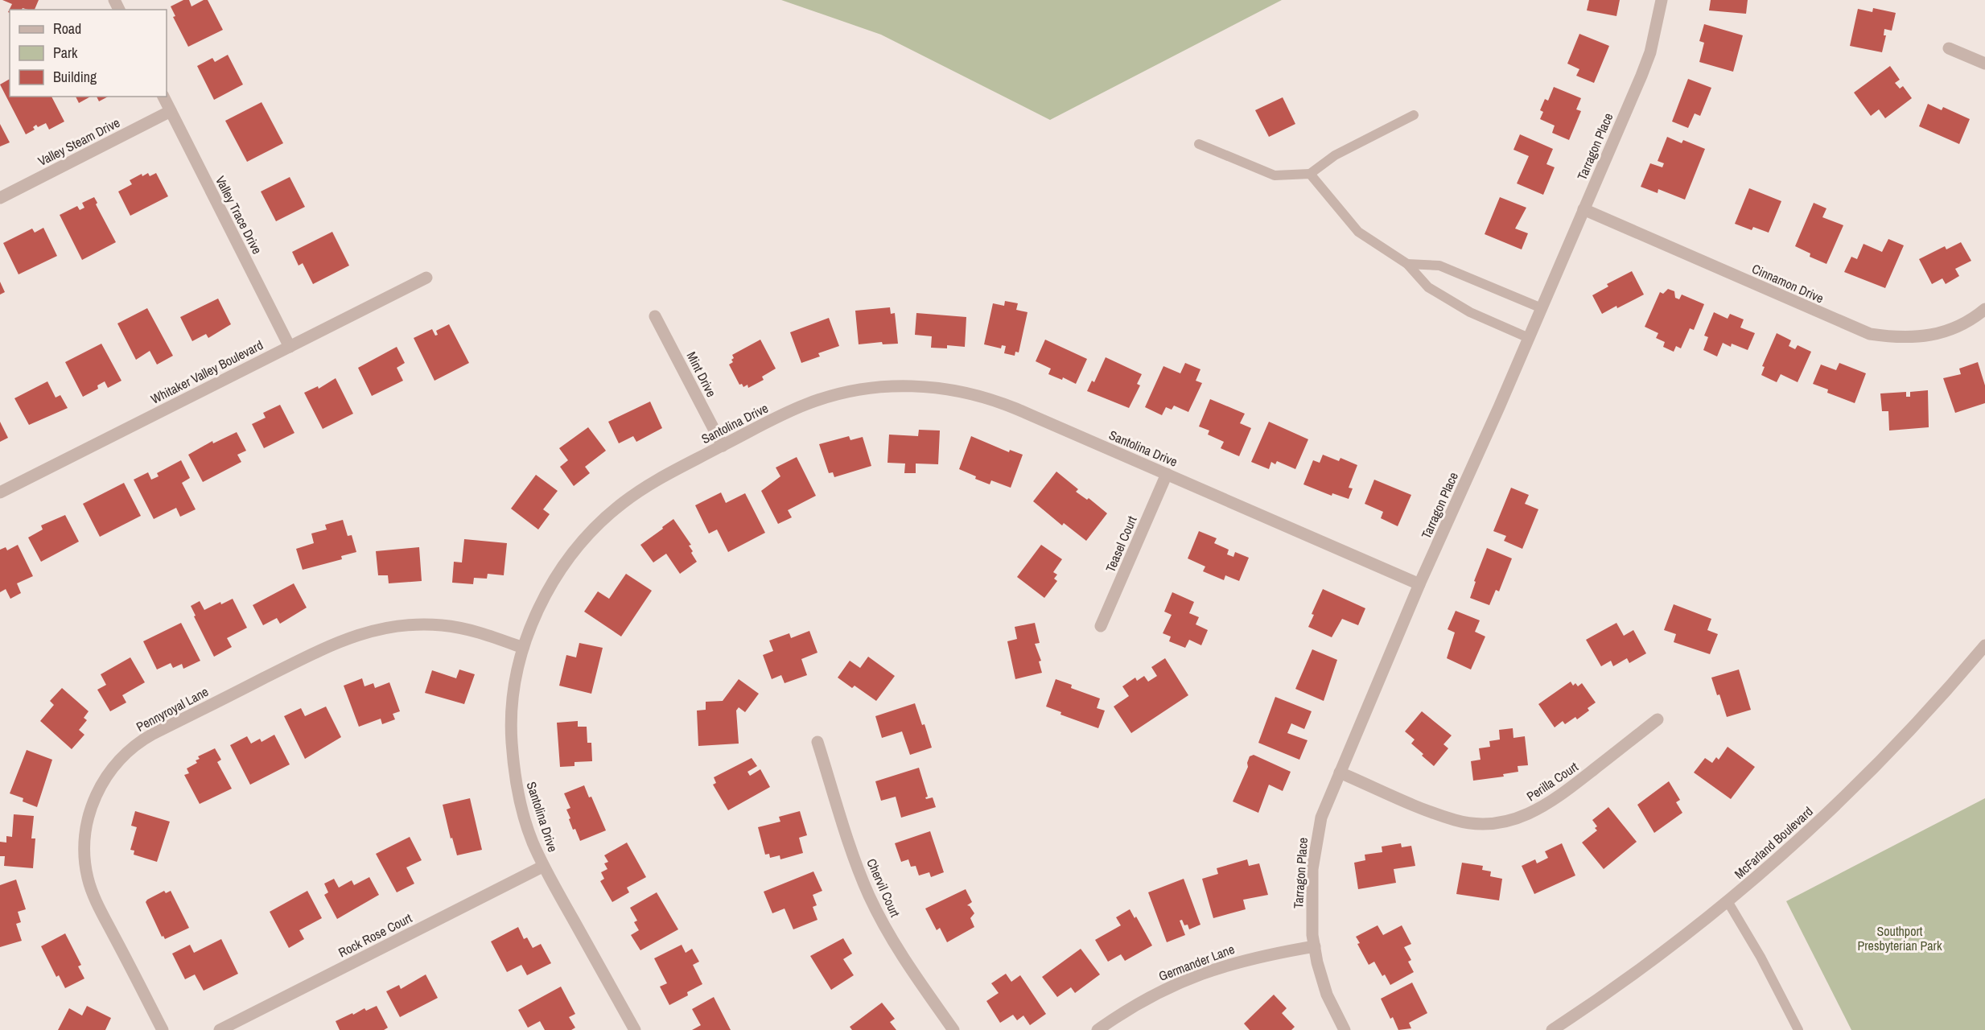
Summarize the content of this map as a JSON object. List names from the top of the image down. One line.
{"streets":{"street":["Valley Steam Drive","Tarragon Place","Valley Trace Drive","Cinnamon Drive","Whitaker Valley Boulevard","Mint Drive","Santolina Drive","Teasel Court","Pennyroyal Lane","Perilla Court","McFarland Boulevard","Chervil Court","Rock Rose Court","Germander Lane"]},"crossings":[["Valley Steam Drive","Valley Trace Drive"],["Tarragon Place","Cinnamon Drive"],["Tarragon Place","Santolina Drive"],["Tarragon Place","Perilla Court"],["Tarragon Place","Germander Lane"],["Valley Trace Drive","Whitaker Valley Boulevard"],["Mint Drive","Santolina Drive"],["Santolina Drive","Teasel Court"],["Santolina Drive","Pennyroyal Lane"],["Santolina Drive","Rock Rose Court"]],"parks":["Southport Presbyterian Park"],"legend":["Road","Park","Building"]}
